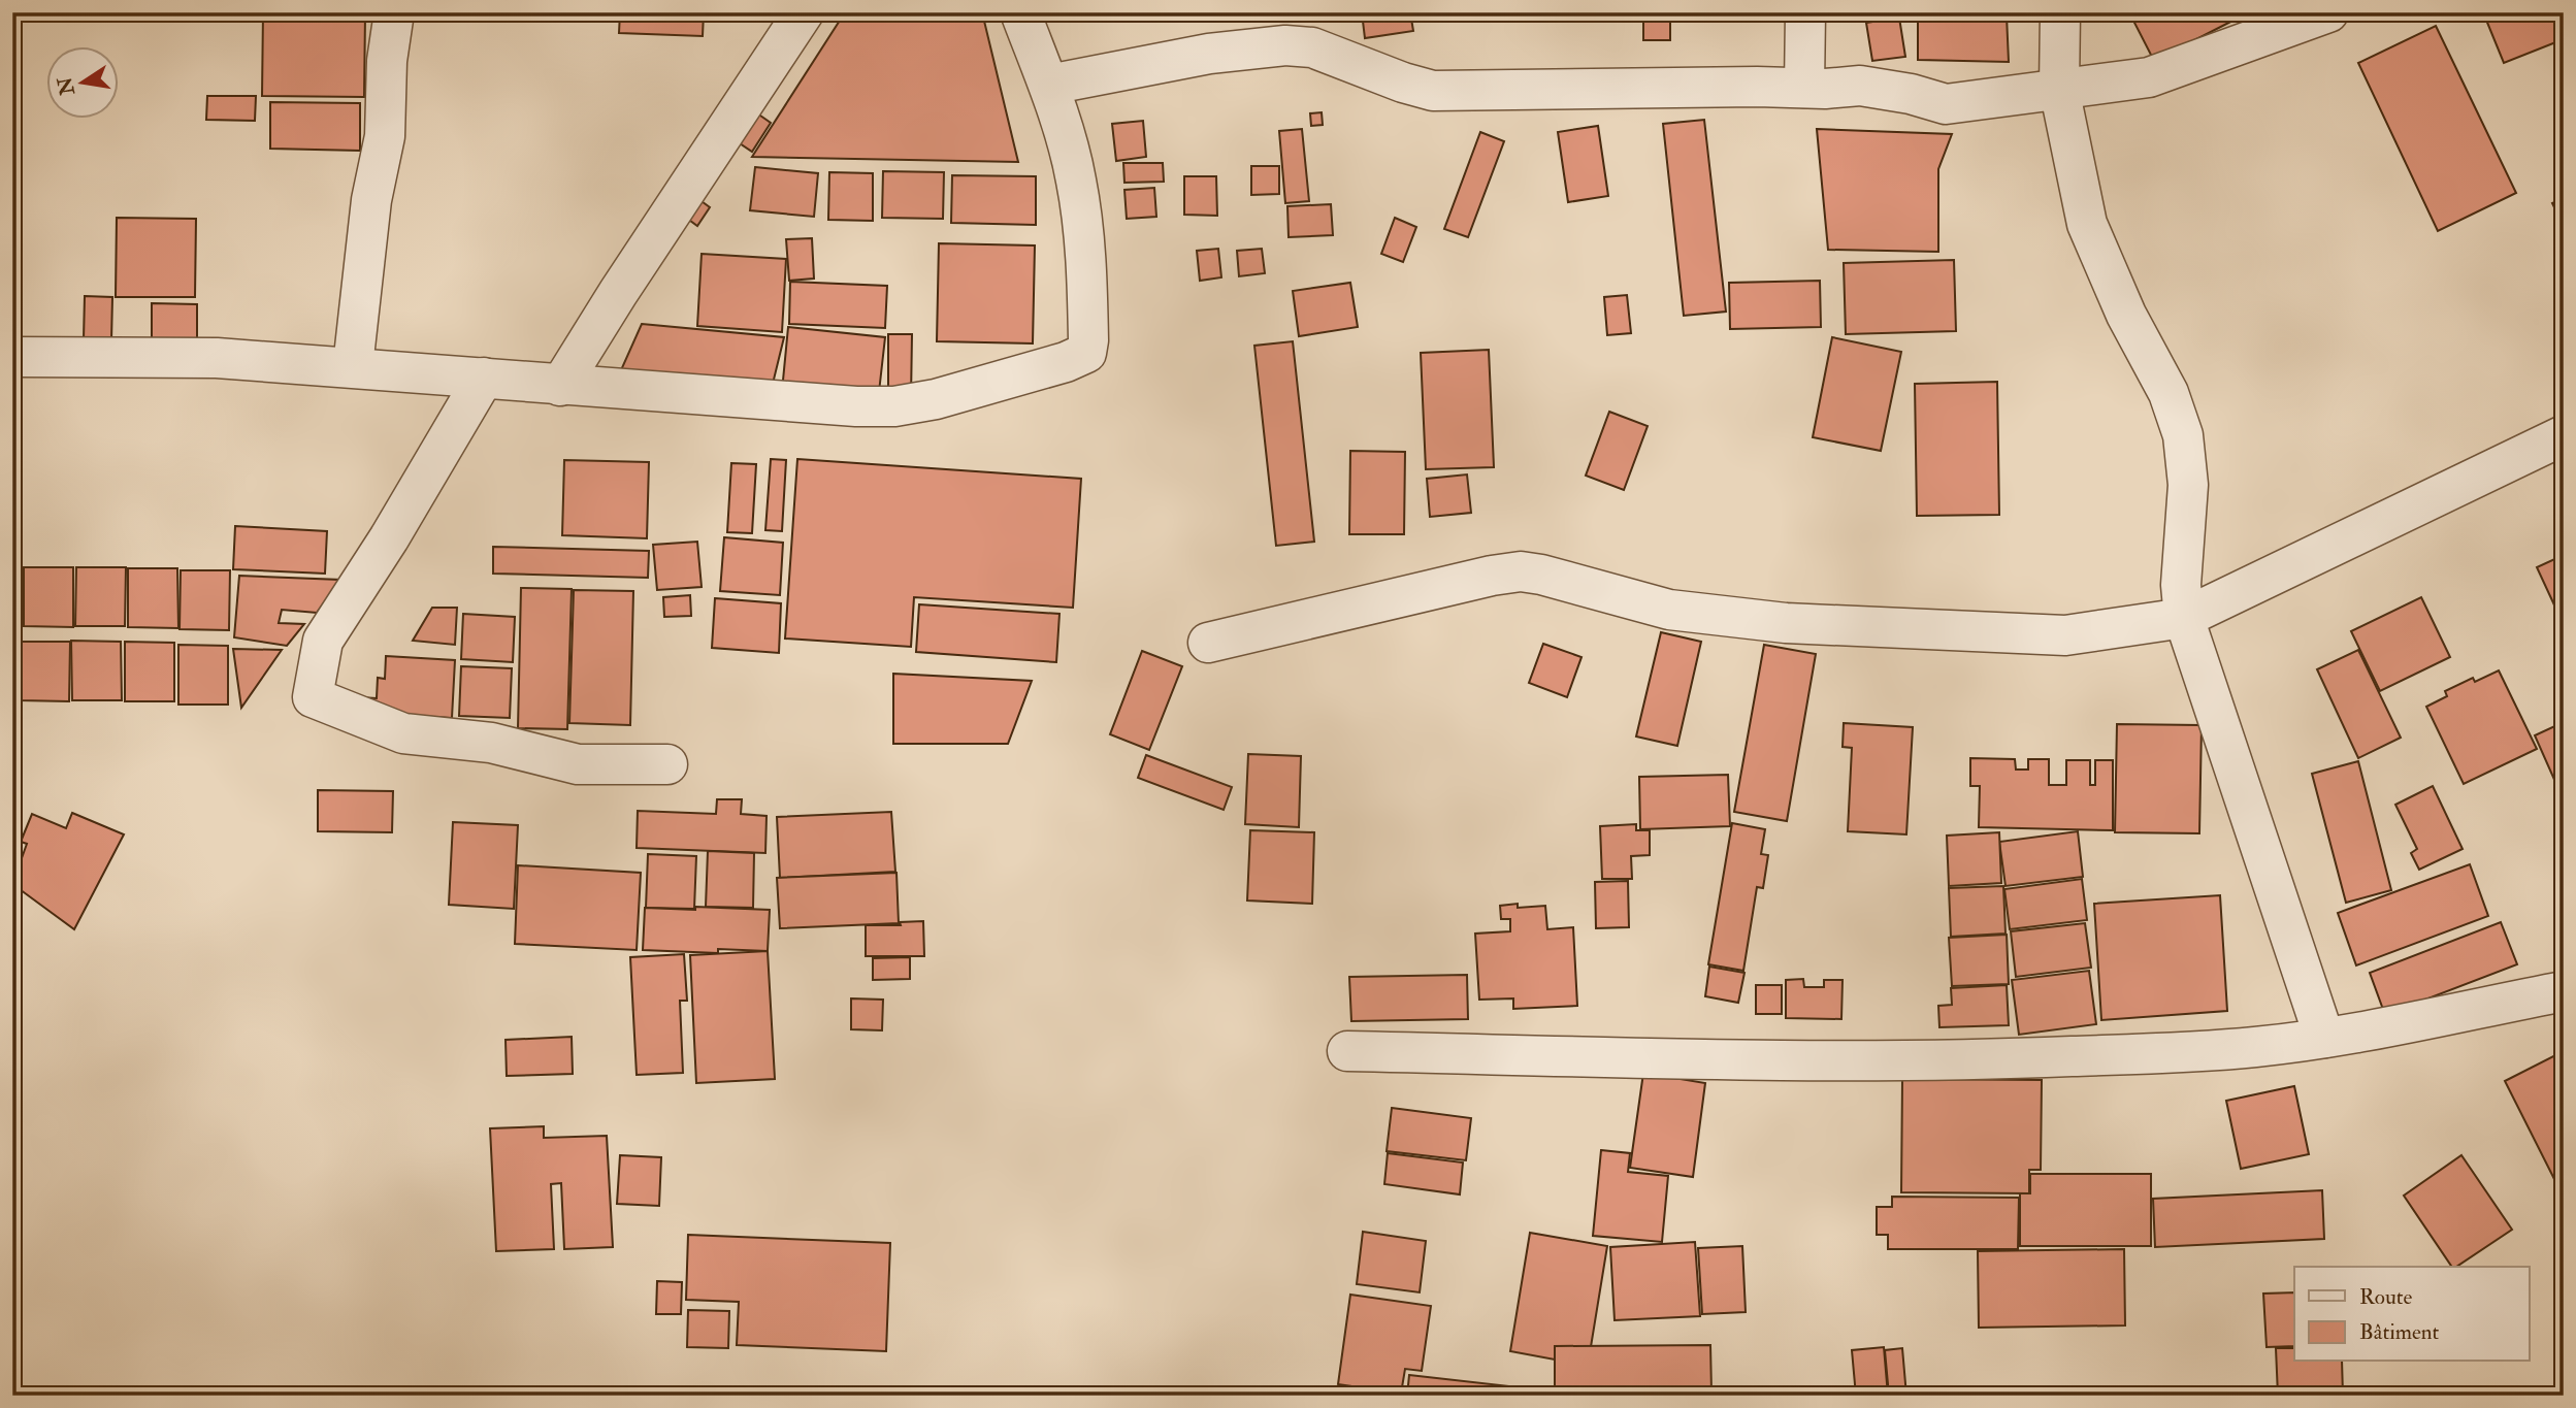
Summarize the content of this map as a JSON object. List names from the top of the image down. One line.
{"legend":["Route","Bâtiment"],"north":"left"}
